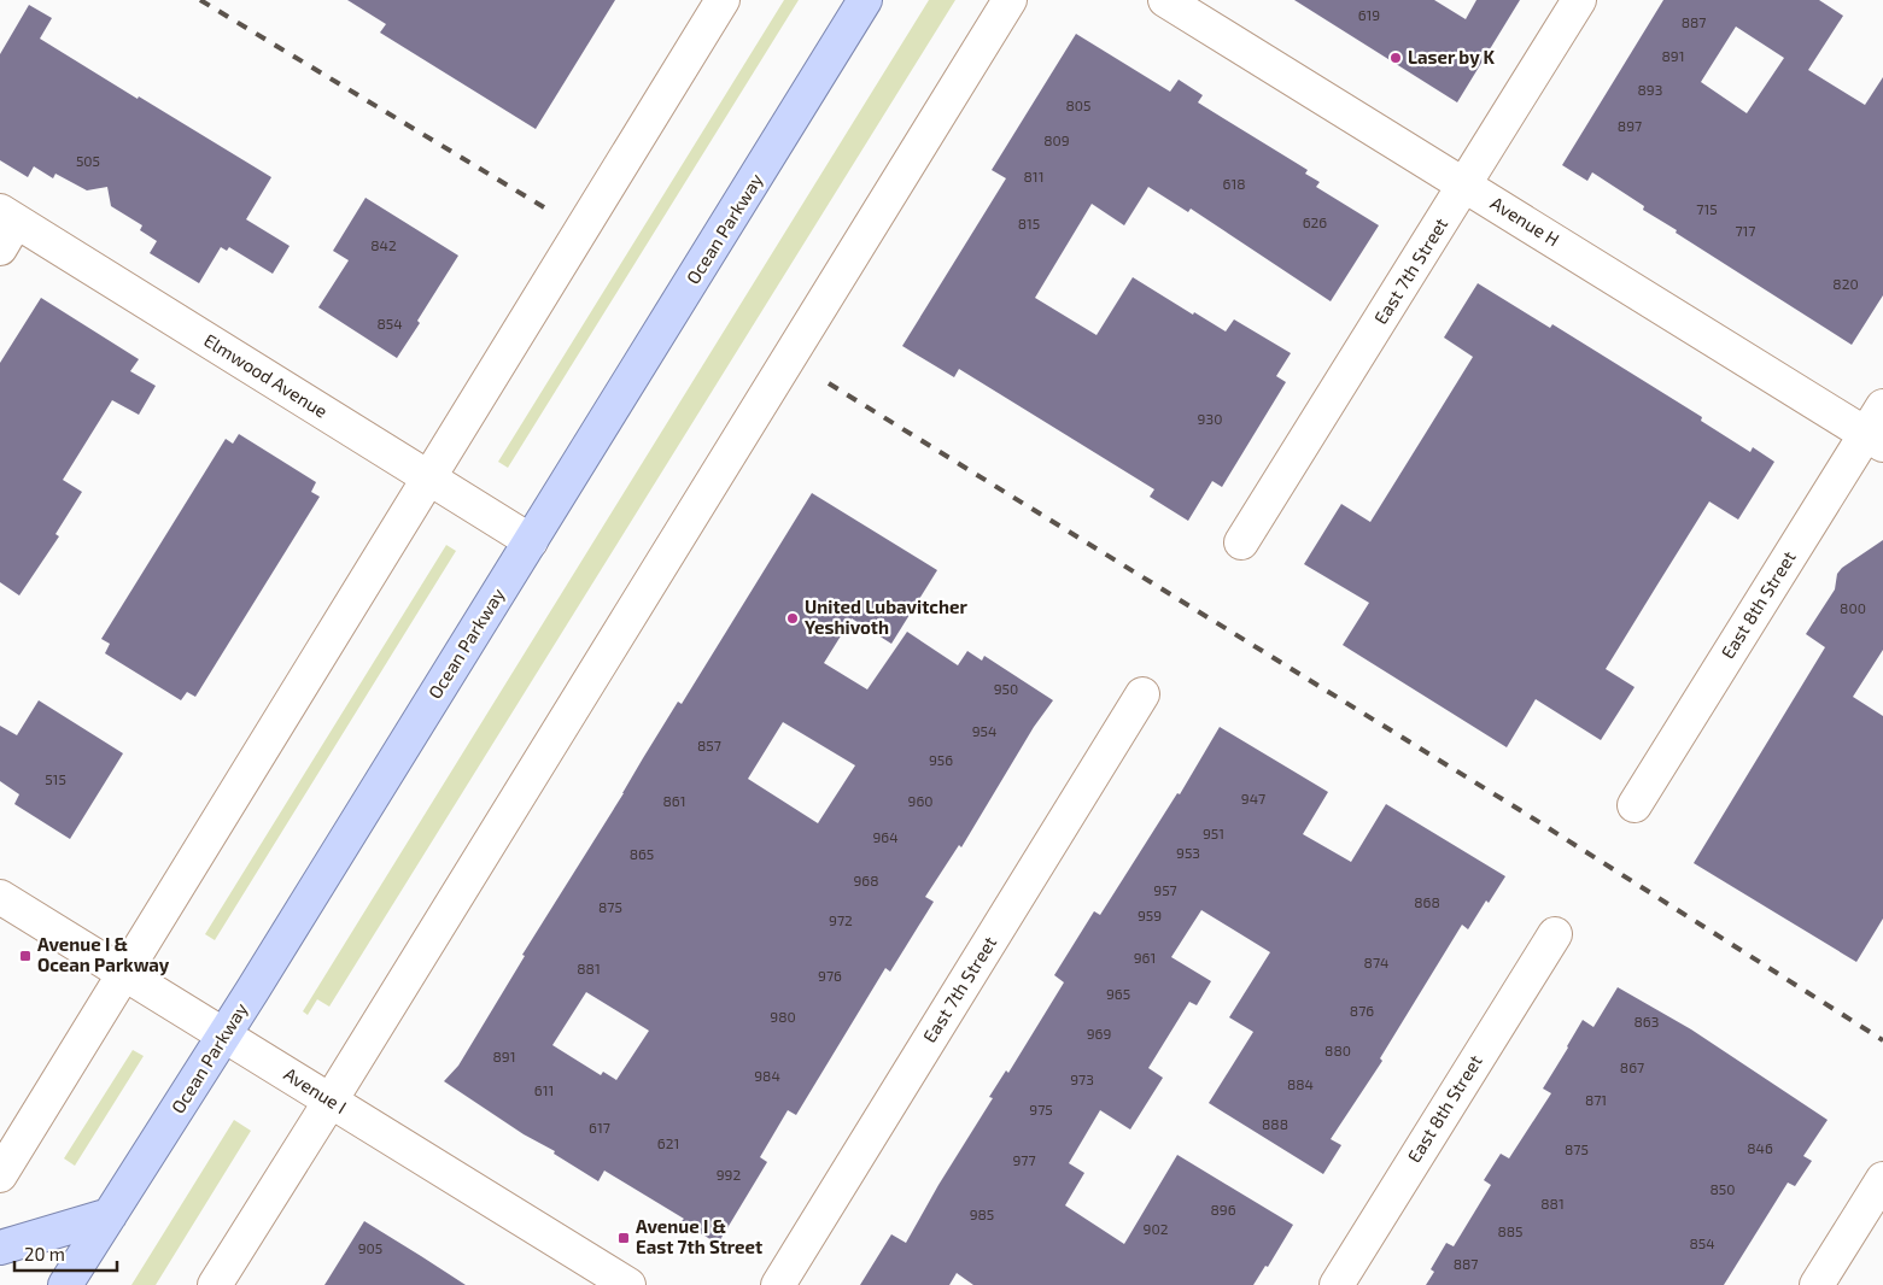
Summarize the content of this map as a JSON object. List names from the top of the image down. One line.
{"streets":{"main road":["Ocean Parkway"],"street":["Avenue H","East 7th Street","Elmwood Avenue","East 8th Street","Avenue I"]},"crossings":[["Avenue H","East 7th Street"],["Avenue H","East 8th Street"],["Ocean Parkway","Elmwood Avenue"],["Ocean Parkway","Avenue I"]],"places":{"other":["Laser by K","United Lubavitcher Yeshivoth"],"transit":["Avenue I & Ocean Parkway","Avenue I & East 7th Street"]},"house_numbers":["619","887","891","893","805","897","809","505","811","618","715","626","815","717","842","820","854","930","800","950","954","857","956","515","947","861","960","951","964","953","865","968","957","868","875","959","972","961","874","881","976","965","876","980","863","969","880","891","867","984","973","884","611","871","975","888","617","621","846","875","977","992","850","881","896","985","902","885","854","905","887"],"scale_bar":"20 m"}
